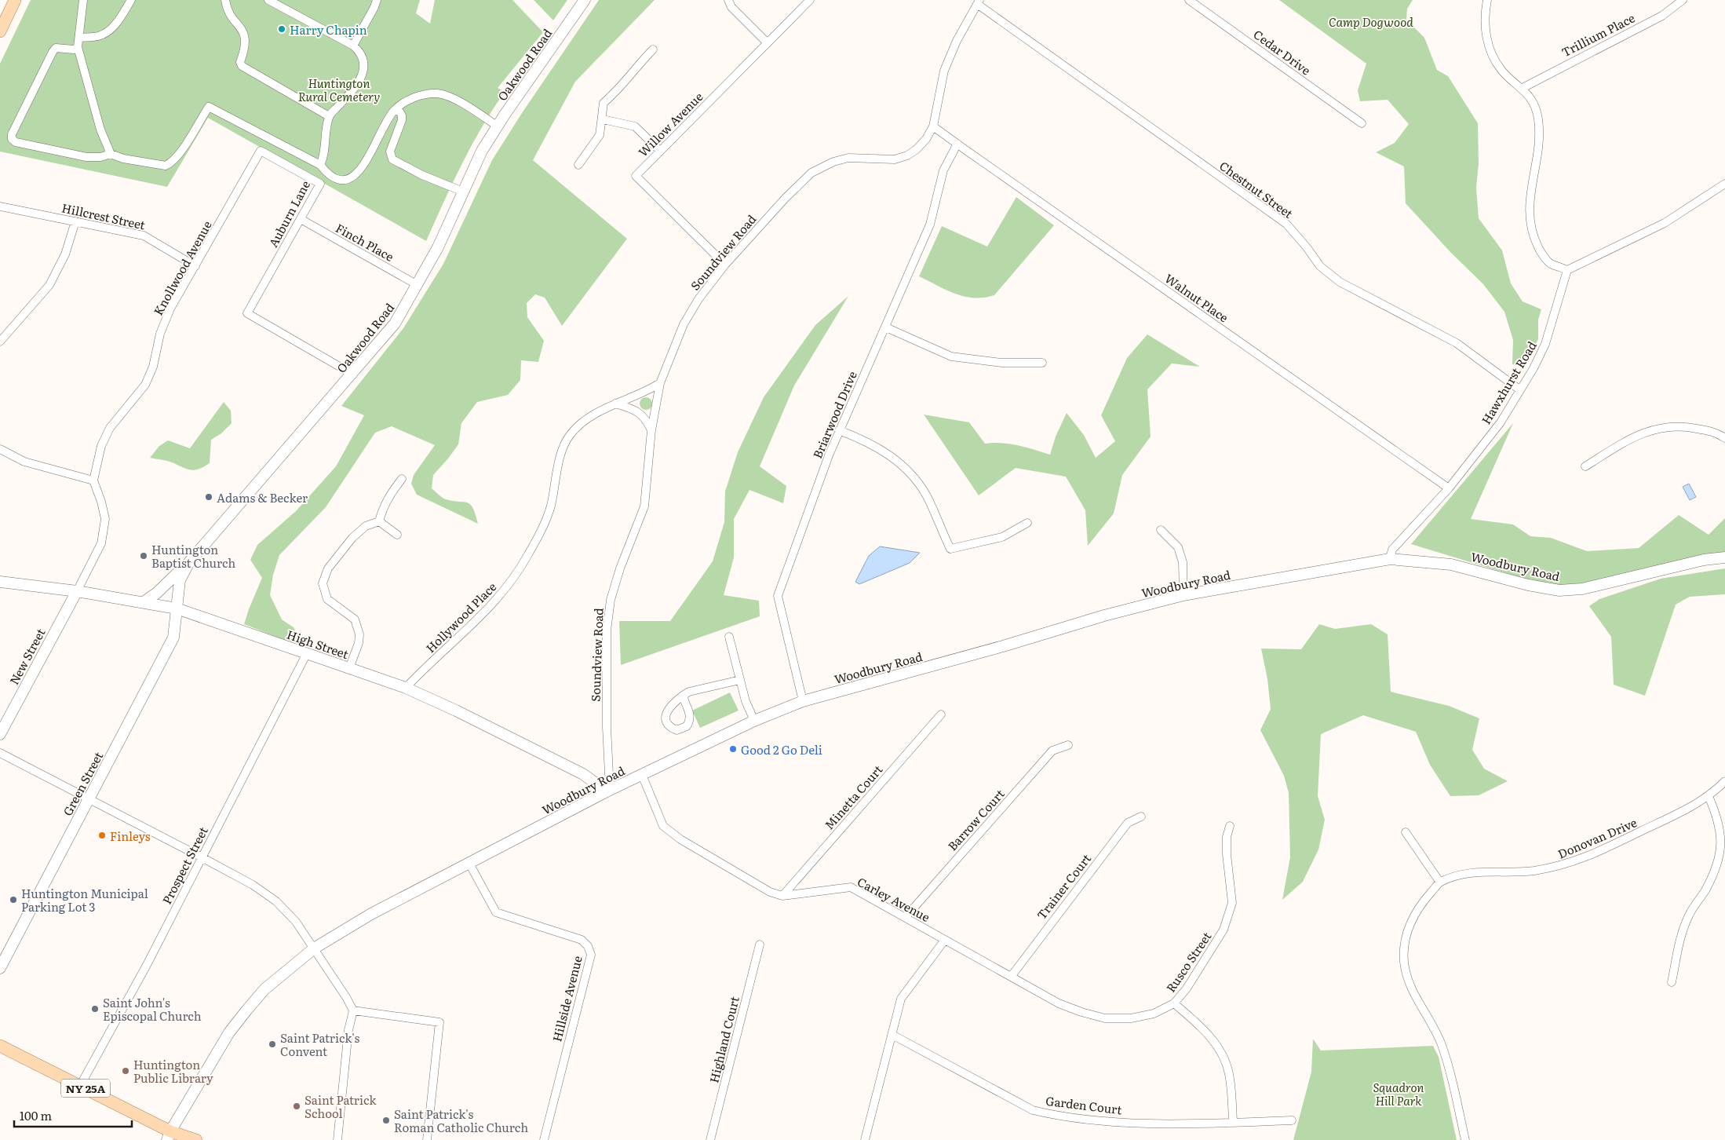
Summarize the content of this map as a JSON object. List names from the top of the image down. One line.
{"streets":{"main road":["Oakwood Road","Woodbury Road","High Street","New Street","Green Street","NY 25A"],"street":["Trillium Place","Cedar Drive","Willow Avenue","Chestnut Street","Auburn Lane","Hillcrest Street","Finch Place","Soundview Road","Knollwood Avenue","Walnut Place","Hawxhurst Road","Briarwood Drive","Hollywood Place","Minetta Court","Barrow Court","Donovan Drive","Prospect Street","Trainer Court","Carley Avenue","Rusco Street","Hillside Avenue","Highland Court","Garden Court"]},"crossings":[["Oakwood Road","Auburn Lane"],["Oakwood Road","Finch Place"],["Oakwood Road","High Street"],["Oakwood Road","Green Street"],["Willow Avenue","Soundview Road"],["Chestnut Street","Soundview Road"],["Chestnut Street","Hawxhurst Road"],["Auburn Lane","Finch Place"],["Auburn Lane","Knollwood Avenue"],["Hillcrest Street","Knollwood Avenue"],["Soundview Road","Walnut Place"],["Soundview Road","Woodbury Road"],["Soundview Road","Hollywood Place"],["Soundview Road","High Street"],["Walnut Place","Hawxhurst Road"],["Walnut Place","Briarwood Drive"],["Hawxhurst Road","Woodbury Road"],["Briarwood Drive","Woodbury Road"],["Woodbury Road","High Street"],["Woodbury Road","Carley Avenue"],["Woodbury Road","Hillside Avenue"],["Woodbury Road","NY 25A"],["Hollywood Place","High Street"],["High Street","New Street"],["High Street","Green Street"],["High Street","Prospect Street"],["Minetta Court","Carley Avenue"],["Barrow Court","Carley Avenue"],["Prospect Street","NY 25A"],["Trainer Court","Rusco Street"],["Carley Avenue","Rusco Street"]],"parks":["Camp Dogwood","Huntington Rural Cemetery","Squadron Hill Park"],"places":["Harry Chapin","Adams & Becker","Huntington Baptist Church","Good 2 Go Deli","Finleys","Huntington Municipal Parking Lot 3","Saint John's Episcopal Church","Saint Patrick's Convent","Huntington Public Library","Saint Patrick School","Saint Patrick's Roman Catholic Church"],"scale_bar":"100 m"}
